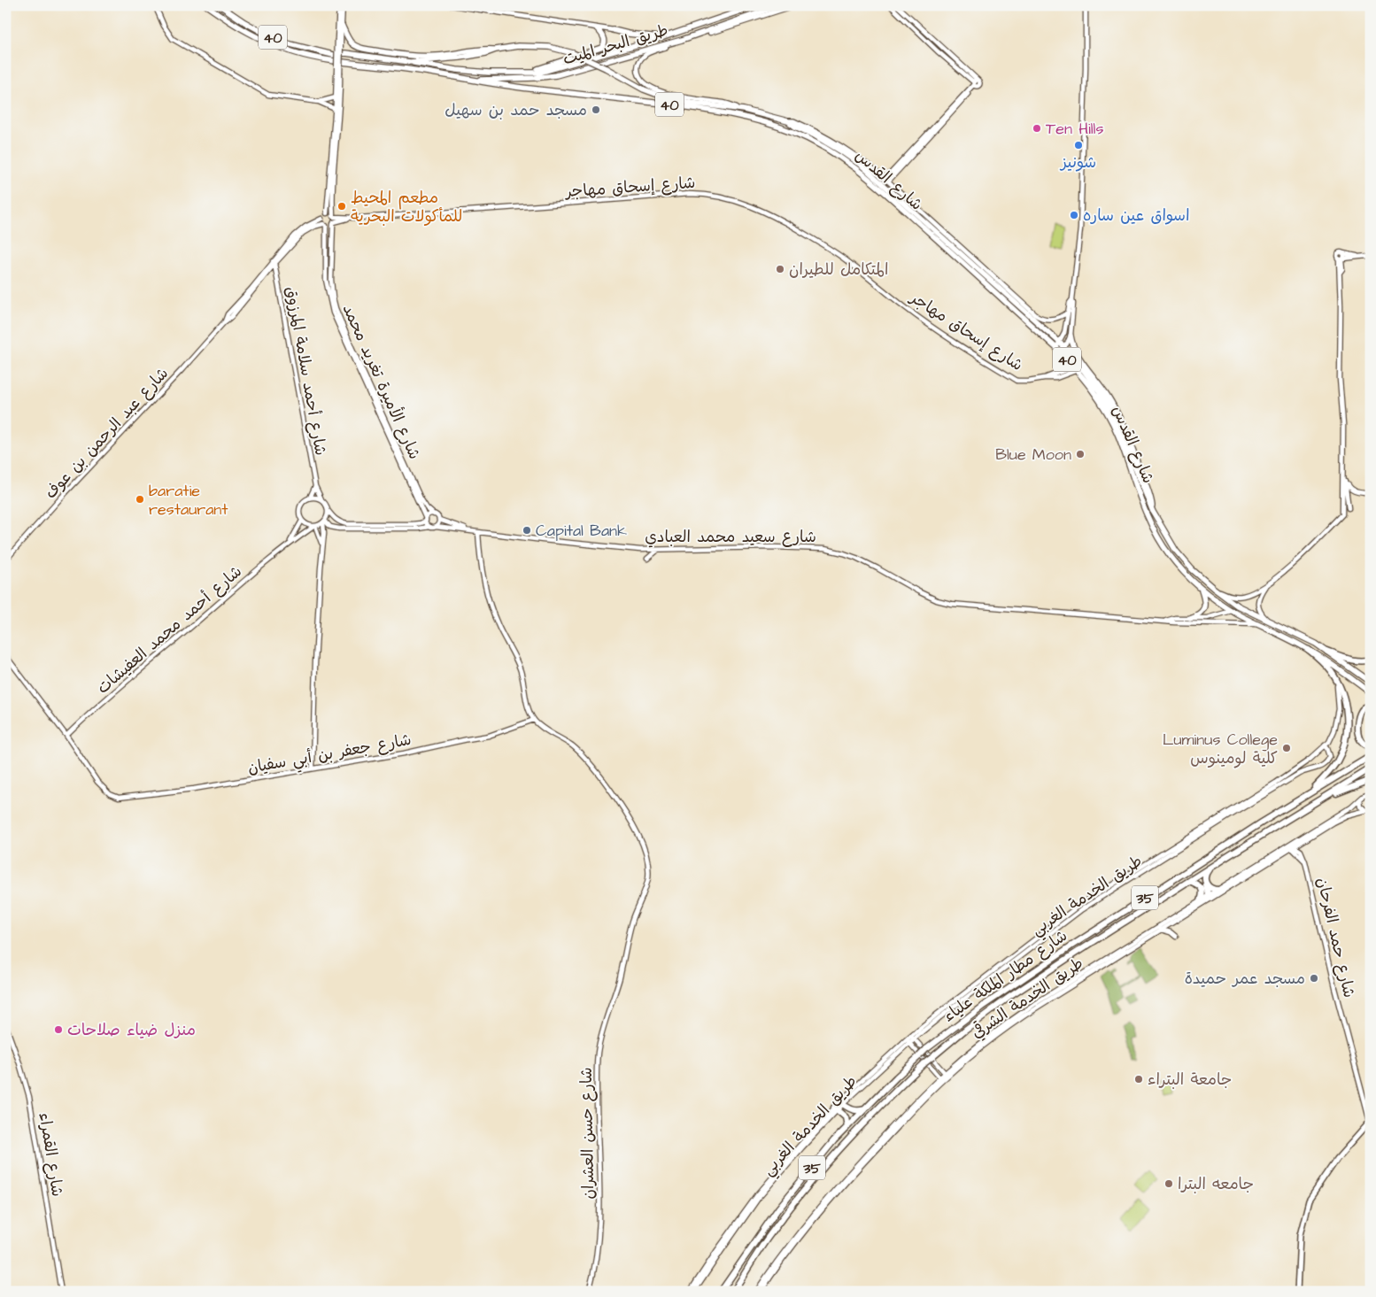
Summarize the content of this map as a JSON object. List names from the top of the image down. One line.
{"streets":{"highway":["35","شارع مطار الملكة علياء"],"main road":["40","طريق البحر الميت","شارع القدس"],"street":["شارع إسحاق مهاجر","شارع أحمد سلامة المرزوق","شارع الأميرة تغريد محمد","شارع عبد الرحمن بن عوف","شارع سعيد محمد العبادي","شارع أحمد محمد العفيشات","شارع جعفر بن أبي سفيان","طريق الخدمة الغربي","شارع حمد الفرحان","طريق الخدمة الشرقي","شارع حسن العشران","شارع القمراء"]},"crossings":[["40","طريق البحر الميت"],["40","شارع القدس"],["شارع القدس","شارع إسحاق مهاجر"],["شارع القدس","شارع سعيد محمد العبادي"],["شارع إسحاق مهاجر","شارع الأميرة تغريد محمد"],["شارع إسحاق مهاجر","شارع عبد الرحمن بن عوف"],["شارع أحمد سلامة المرزوق","شارع عبد الرحمن بن عوف"],["شارع أحمد سلامة المرزوق","شارع أحمد محمد العفيشات"],["شارع الأميرة تغريد محمد","شارع عبد الرحمن بن عوف"],["شارع الأميرة تغريد محمد","شارع سعيد محمد العبادي"],["شارع أحمد محمد العفيشات","شارع جعفر بن أبي سفيان"],["شارع جعفر بن أبي سفيان","شارع حسن العشران"],["شارع حمد الفرحان","طريق الخدمة الشرقي"]],"places":["مسجد حمد بن سهيل","Ten Hills","شونيز","مطعم المحيط للمأكولات البحرية","اسواق عين ساره","المتكامل للطيران","Blue Moon","baratie restaurant","Capital Bank","Luminus College كلية لومينوس","مسجد عمر حميدة","منزل ضياء صلاحات","جامعة البتراء","جامعه البترا"]}
